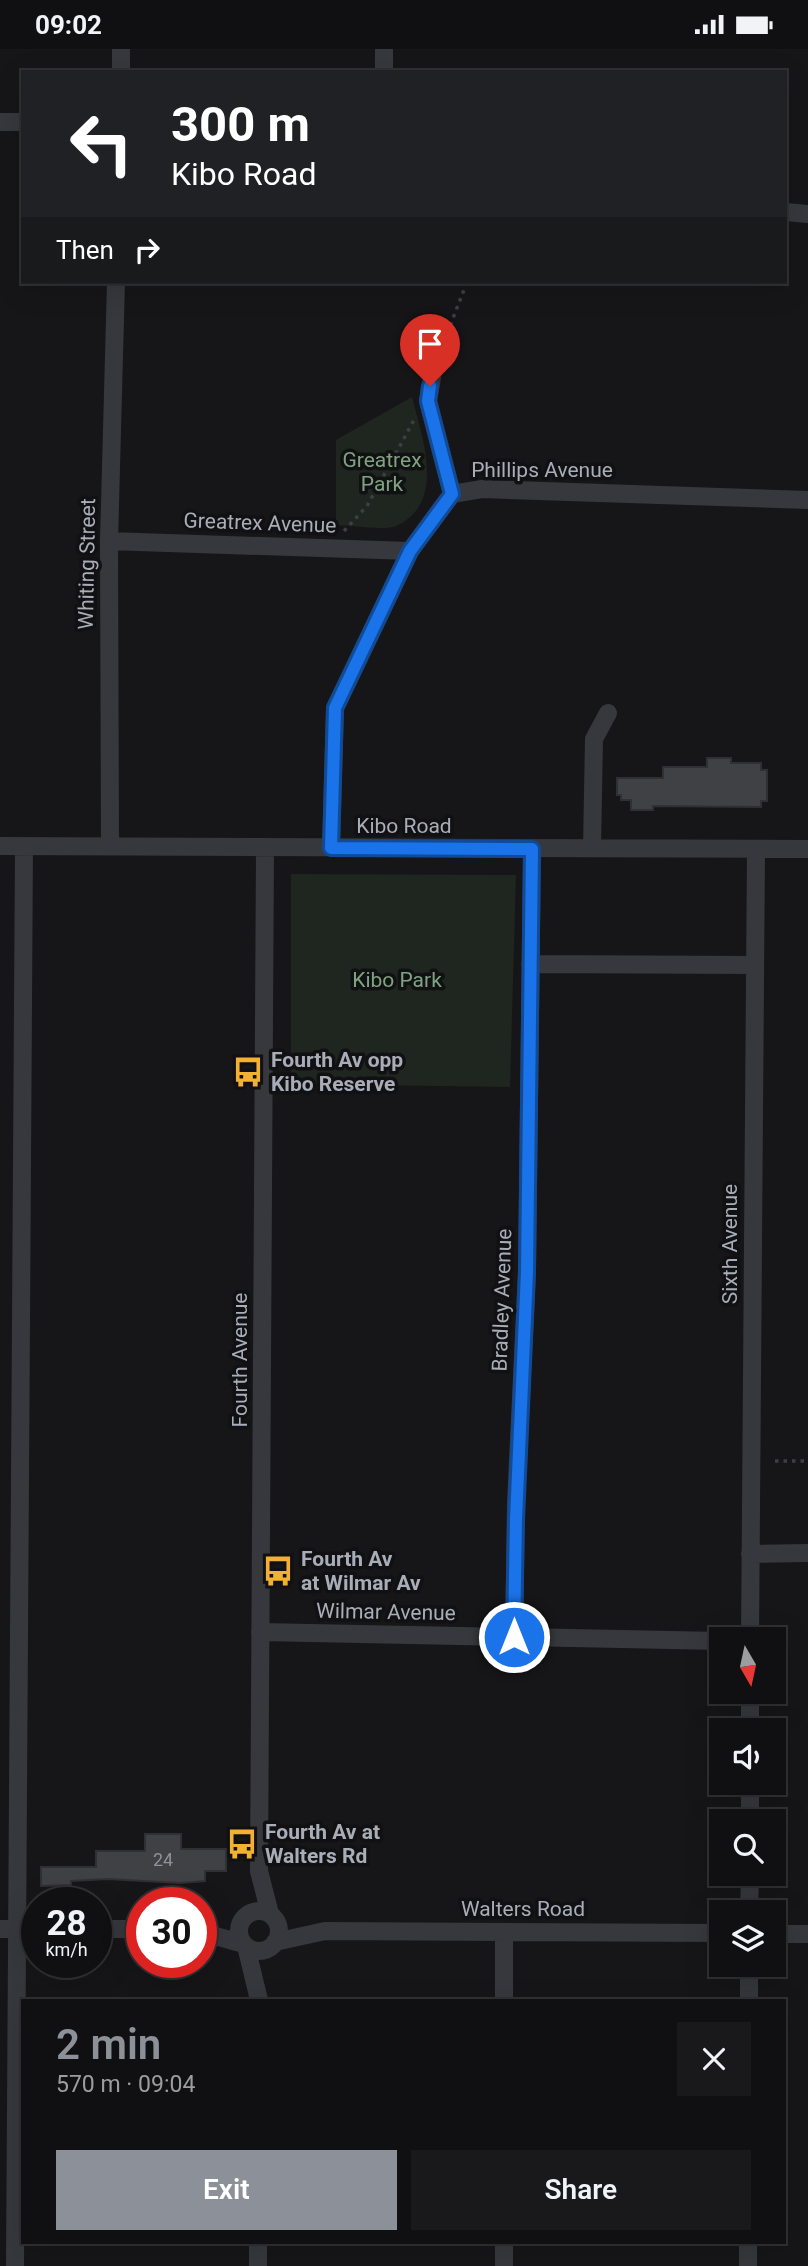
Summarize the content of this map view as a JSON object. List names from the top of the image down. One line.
{"streets":{"street":["Phillips Avenue","Greatrex Avenue","Whiting Street","Kibo Road","Sixth Avenue","Bradley Avenue","Fourth Avenue","Wilmar Avenue","Walters Road"]},"crossings":[["Phillips Avenue","Greatrex Avenue"],["Phillips Avenue","Kibo Road"],["Greatrex Avenue","Whiting Street"],["Whiting Street","Kibo Road"],["Kibo Road","Sixth Avenue"],["Kibo Road","Bradley Avenue"],["Kibo Road","Fourth Avenue"],["Bradley Avenue","Wilmar Avenue"],["Fourth Avenue","Wilmar Avenue"],["Fourth Avenue","Walters Road"]],"parks":["Greatrex Park","Kibo Park"],"places":{"bus stop":["Fourth Av opp Kibo Reserve","Fourth Av at Wilmar Av","Fourth Av at Walters Rd"]},"house_numbers":["24"],"north":"bottom","page":{"status":"09:02","turn":["300 m","Kibo Road"],"then":"Then","speed":"28 km/h","limit":"30","heading":["2 min","570 m · 09:04"],"buttons":["Exit","Share"]}}
